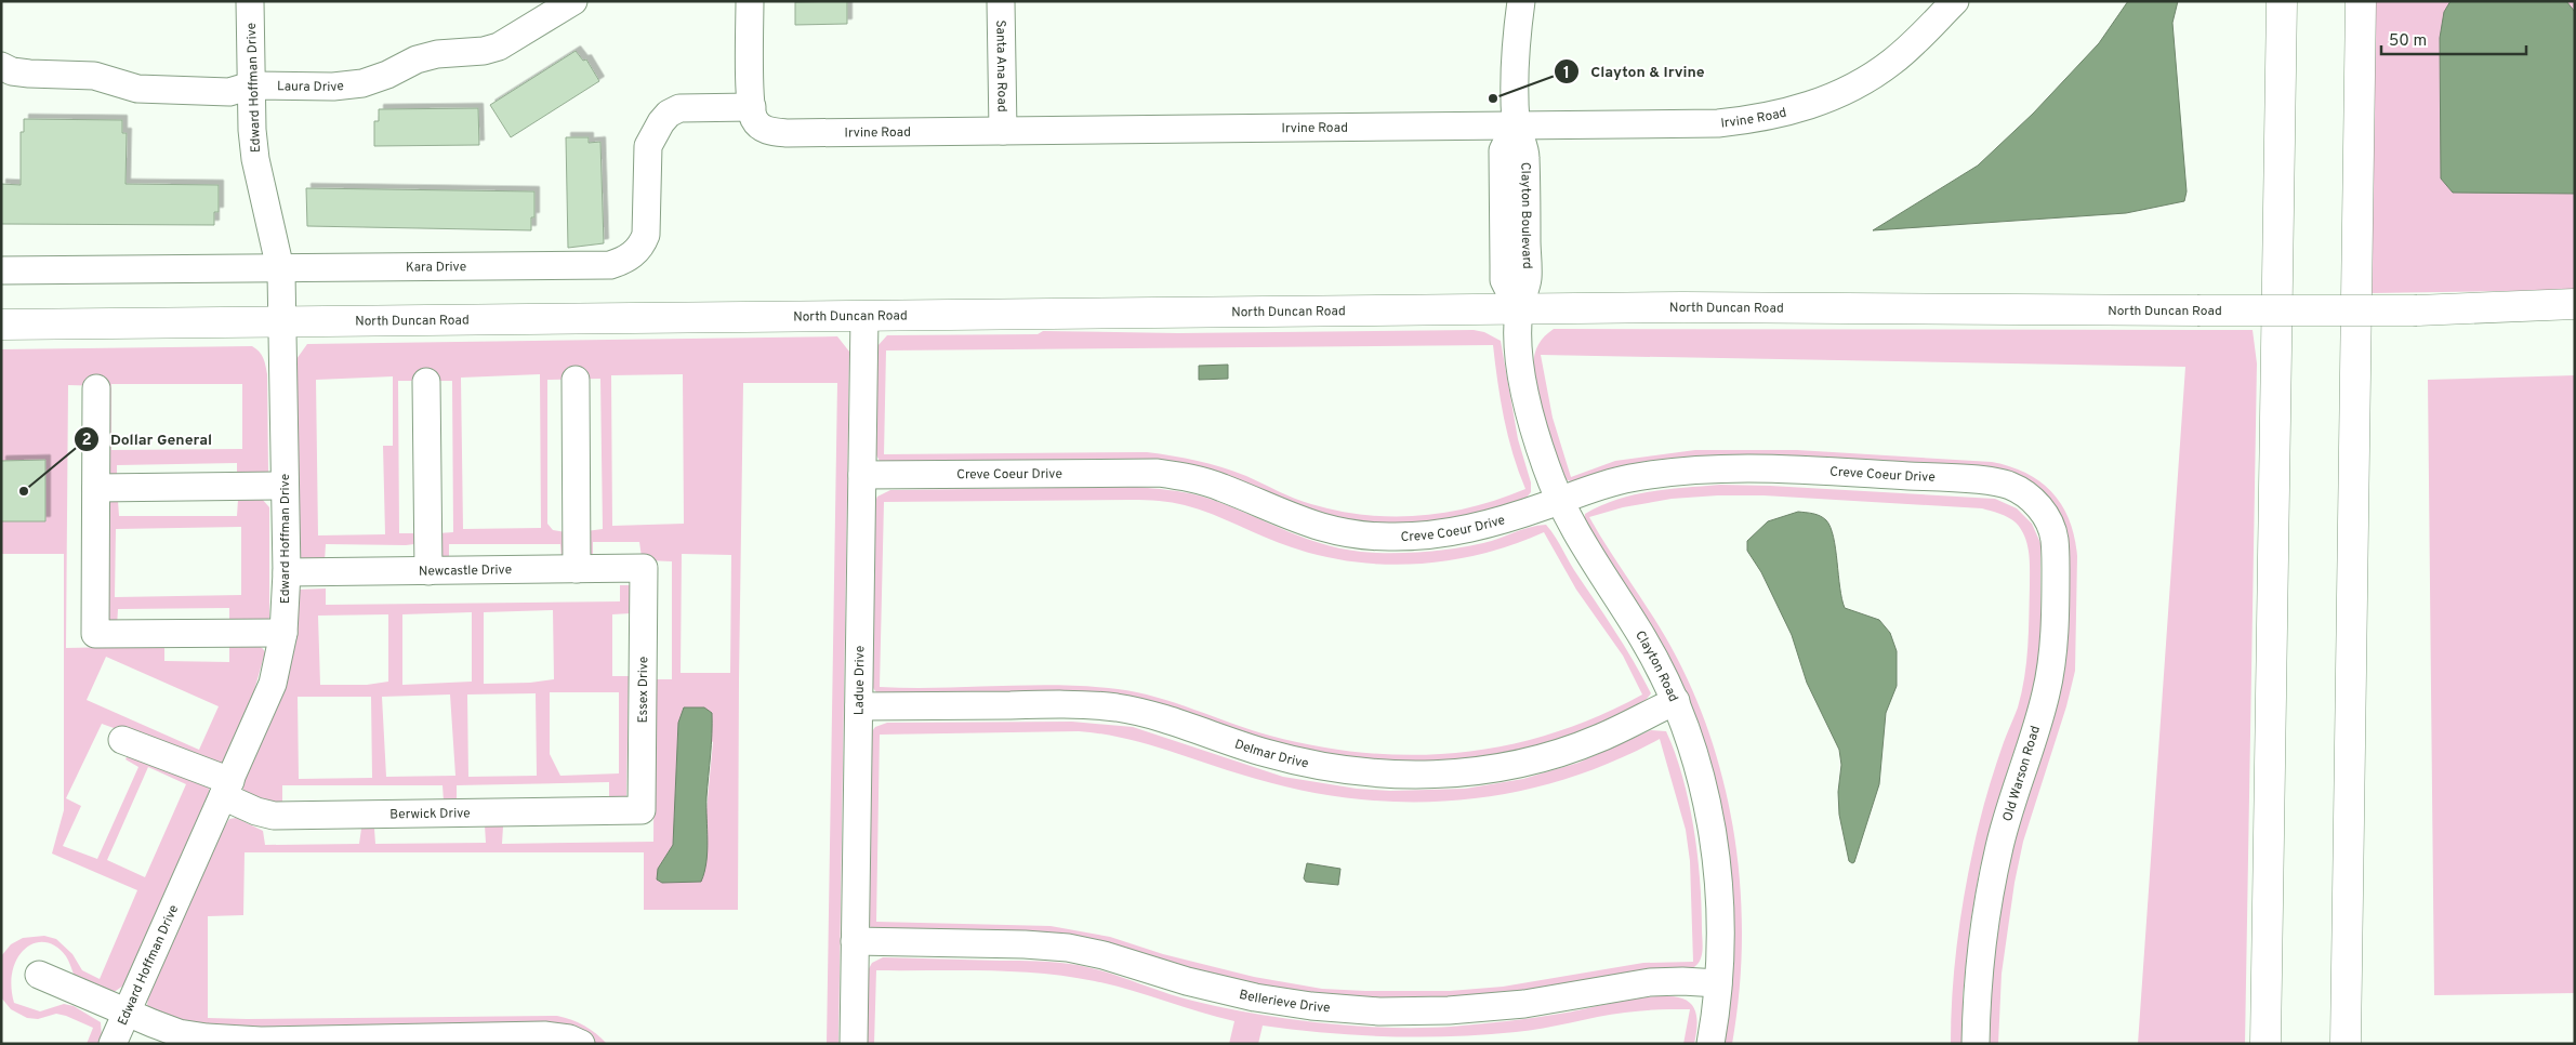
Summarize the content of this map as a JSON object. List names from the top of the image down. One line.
{"streets":{"main road":["North Duncan Road"],"street":["Santa Ana Road","Laura Drive","Edward Hoffman Drive","Irvine Road","Clayton Boulevard","Kara Drive","Creve Coeur Drive","Newcastle Drive","Clayton Road","Ladue Drive","Essex Drive","Delmar Drive","Old Warson Road","Berwick Drive","Bellerieve Drive"]},"crossings":[["Santa Ana Road","Irvine Road"],["Laura Drive","Edward Hoffman Drive"],["Edward Hoffman Drive","Kara Drive"],["Edward Hoffman Drive","North Duncan Road"],["Edward Hoffman Drive","Newcastle Drive"],["Edward Hoffman Drive","Berwick Drive"],["Irvine Road","Clayton Boulevard"],["Irvine Road","Kara Drive"],["Clayton Boulevard","North Duncan Road"],["Clayton Boulevard","Clayton Road"],["North Duncan Road","Clayton Road"],["North Duncan Road","Ladue Drive"],["Creve Coeur Drive","Clayton Road"],["Creve Coeur Drive","Ladue Drive"],["Creve Coeur Drive","Old Warson Road"],["Newcastle Drive","Essex Drive"],["Clayton Road","Delmar Drive"],["Clayton Road","Bellerieve Drive"],["Ladue Drive","Delmar Drive"],["Ladue Drive","Bellerieve Drive"],["Essex Drive","Berwick Drive"]],"places":["Clayton & Irvine","Dollar General"],"scale_bar":"50 m"}
